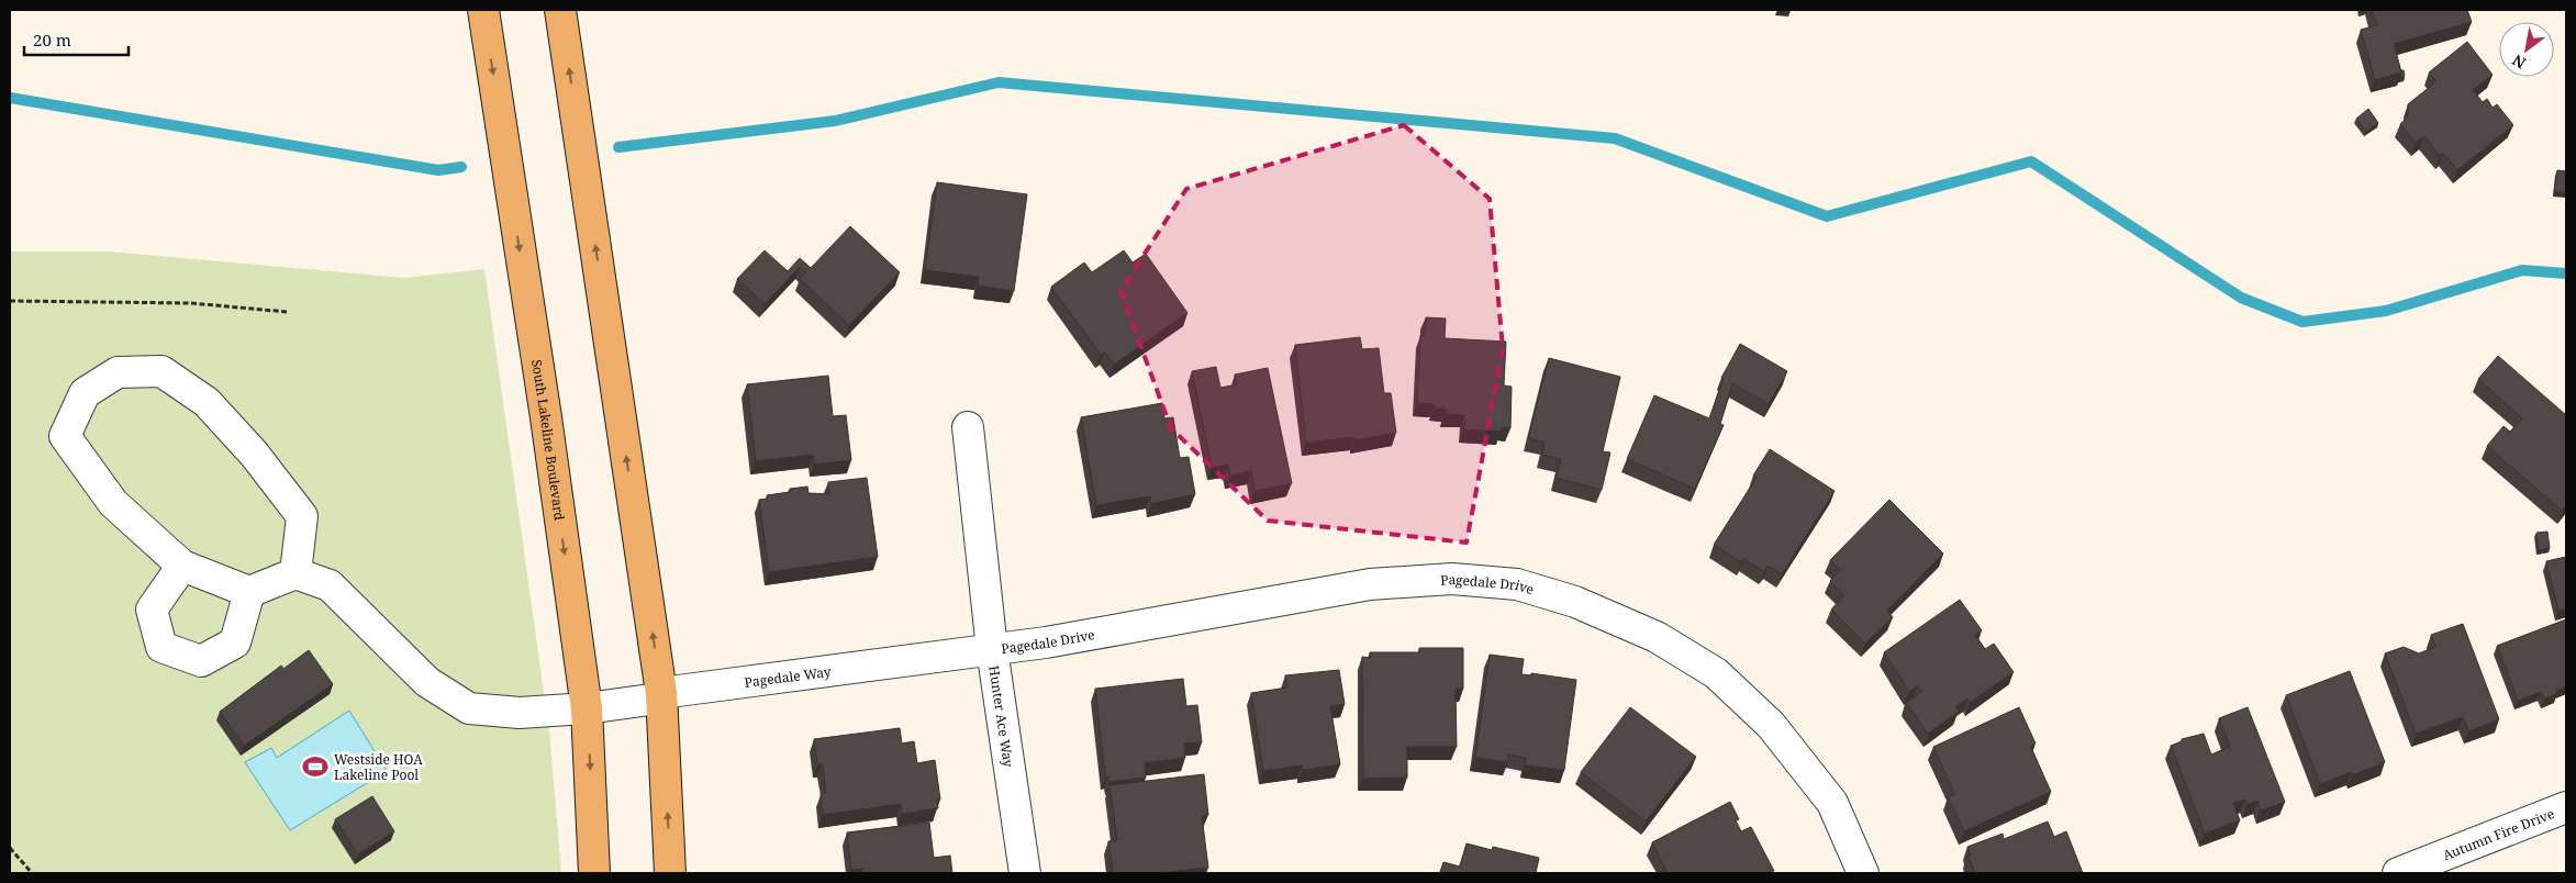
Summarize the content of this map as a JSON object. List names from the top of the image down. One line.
{"streets":{"main road":["South Lakeline Boulevard"],"street":["Pagedale Drive","Pagedale Way","Hunter Ace Way","Autumn Fire Drive"]},"crossings":[["South Lakeline Boulevard","Pagedale Way"],["Pagedale Drive","Pagedale Way"],["Pagedale Drive","Hunter Ace Way"],["Pagedale Way","Hunter Ace Way"]],"places":{"sports":["Westside HOA Lakeline Pool"]},"scale_bar":"20 m","north":"bottom left"}
